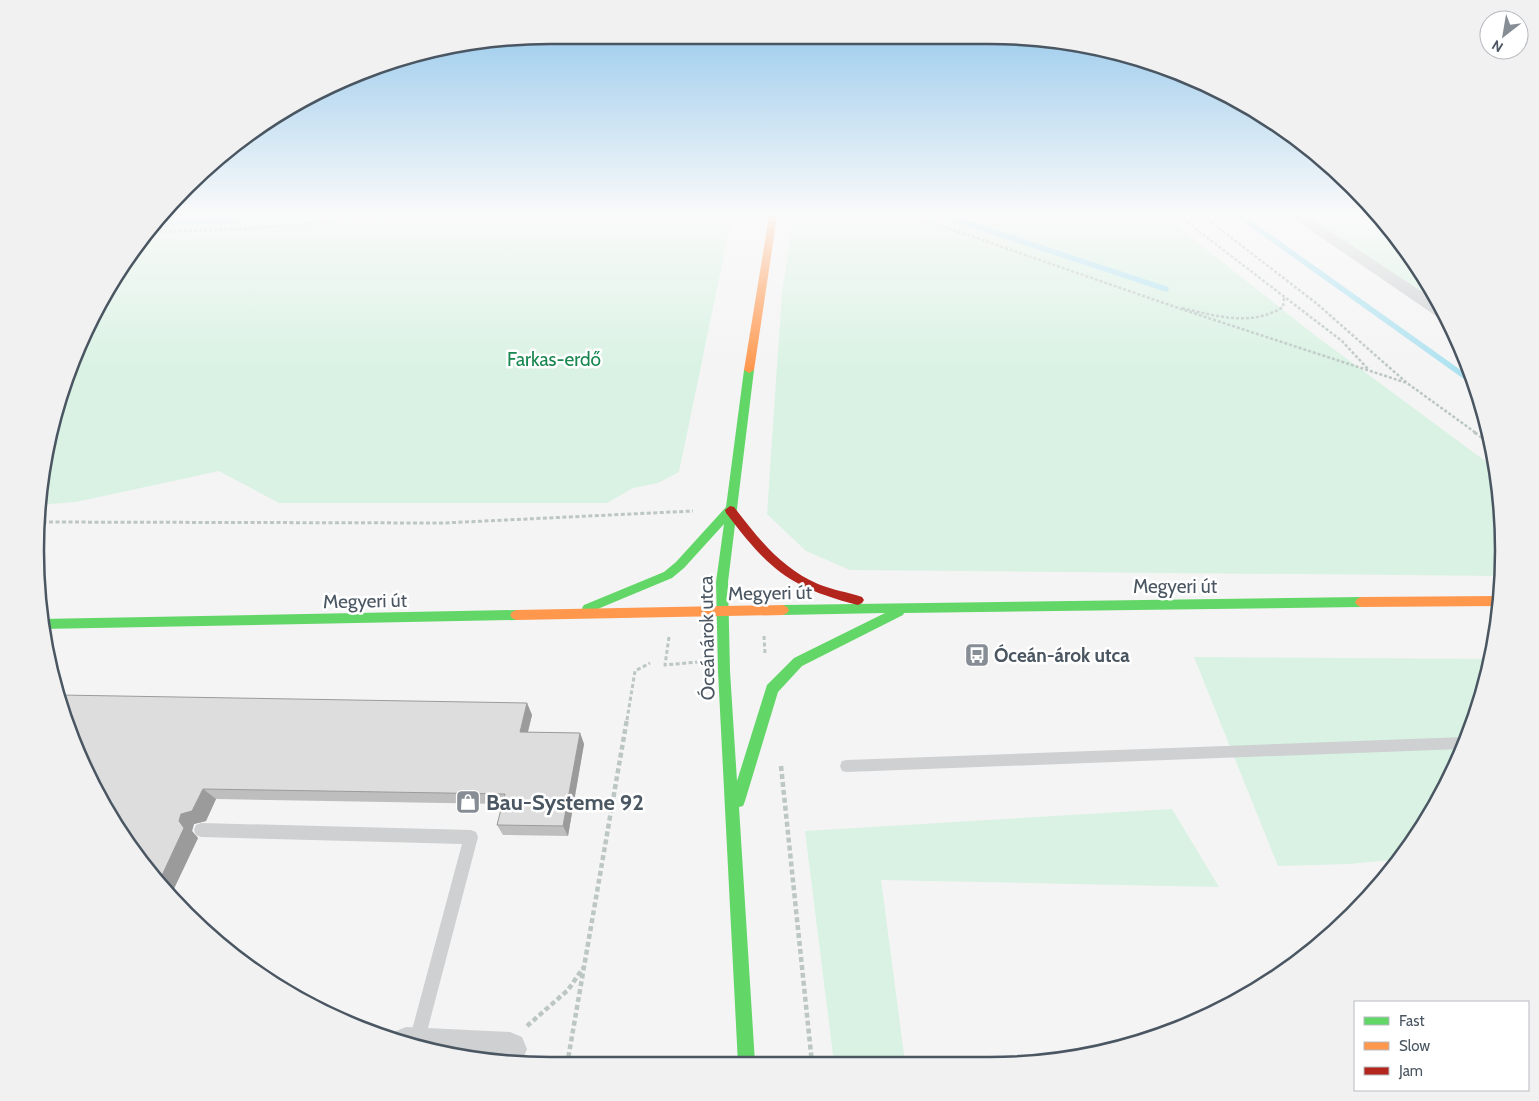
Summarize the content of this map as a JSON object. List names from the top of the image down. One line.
{"streets":{"main road":["Megyeri út","Óceánárok utca"]},"crossings":[["Megyeri út","Óceánárok utca"]],"parks":["Farkas-erdő"],"places":{"bus stop":["Óceán-árok utca"],"shop":["Bau-Systeme 92"]},"legend":["Fast","Slow","Jam"],"north":"bottom left"}
